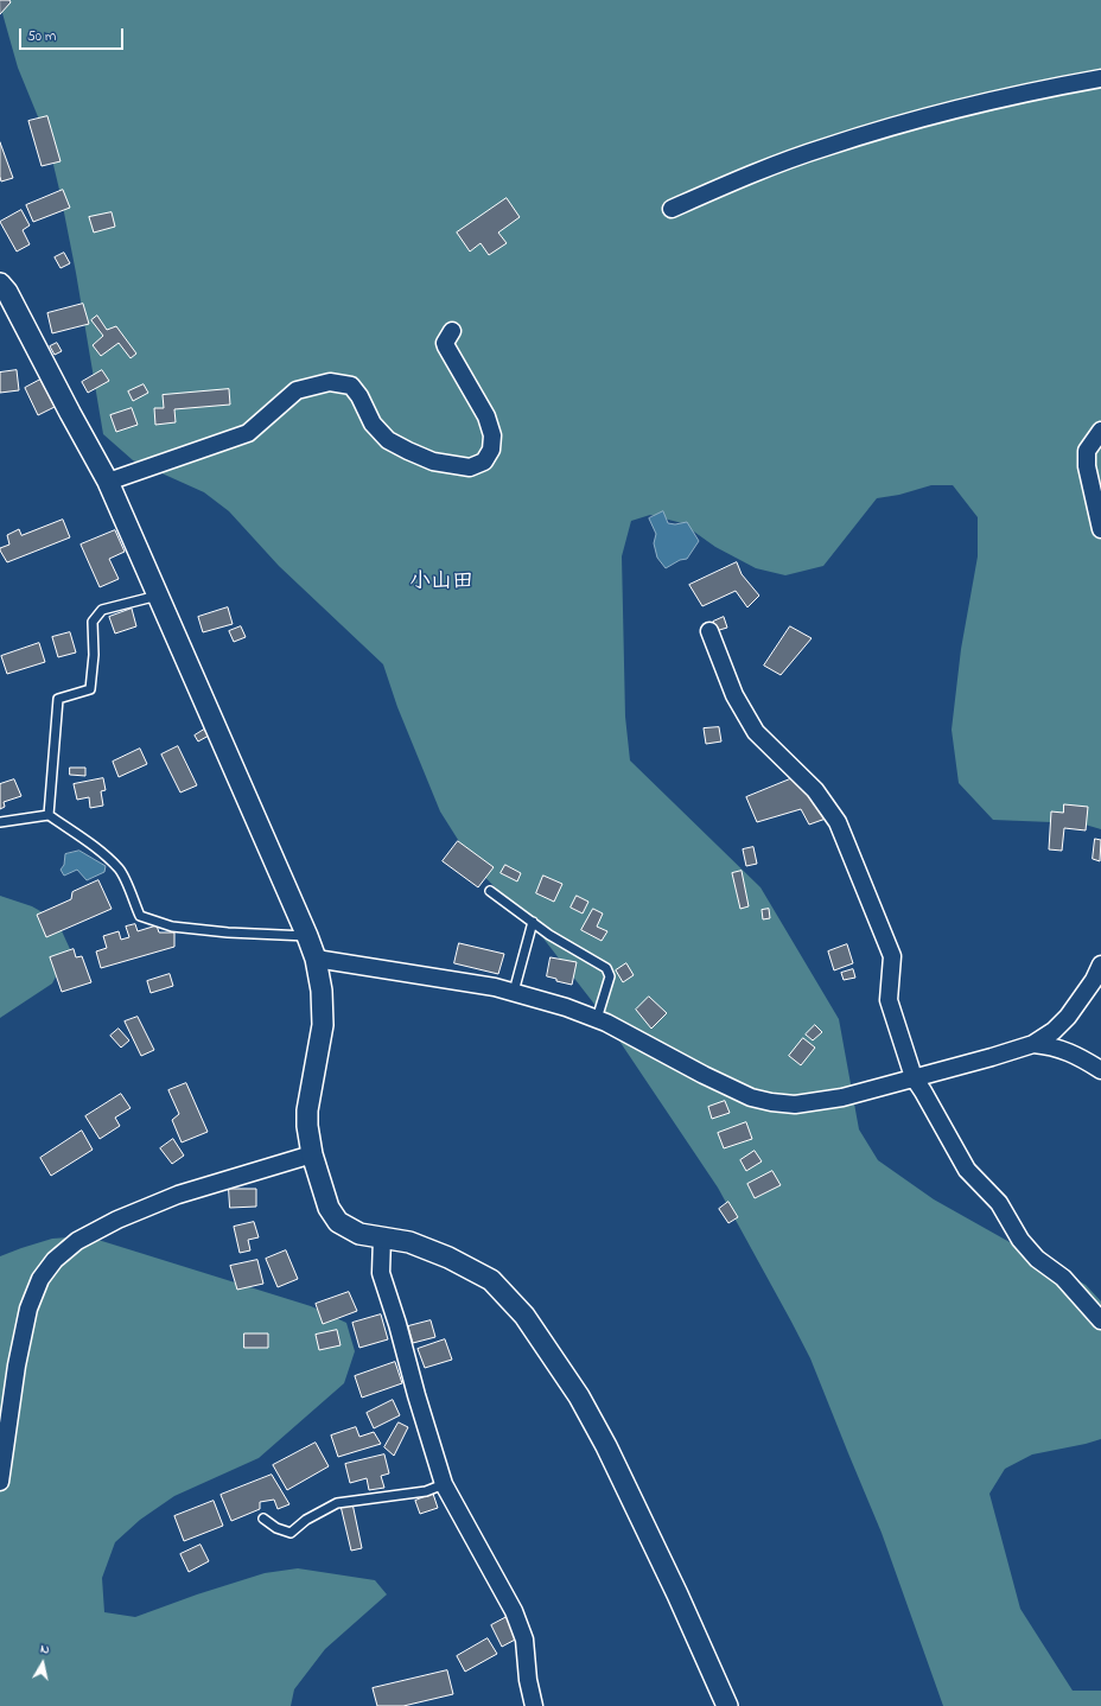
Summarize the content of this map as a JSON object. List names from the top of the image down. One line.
{"districts":["小山田"],"scale_bar":"50 m","north":"top"}
